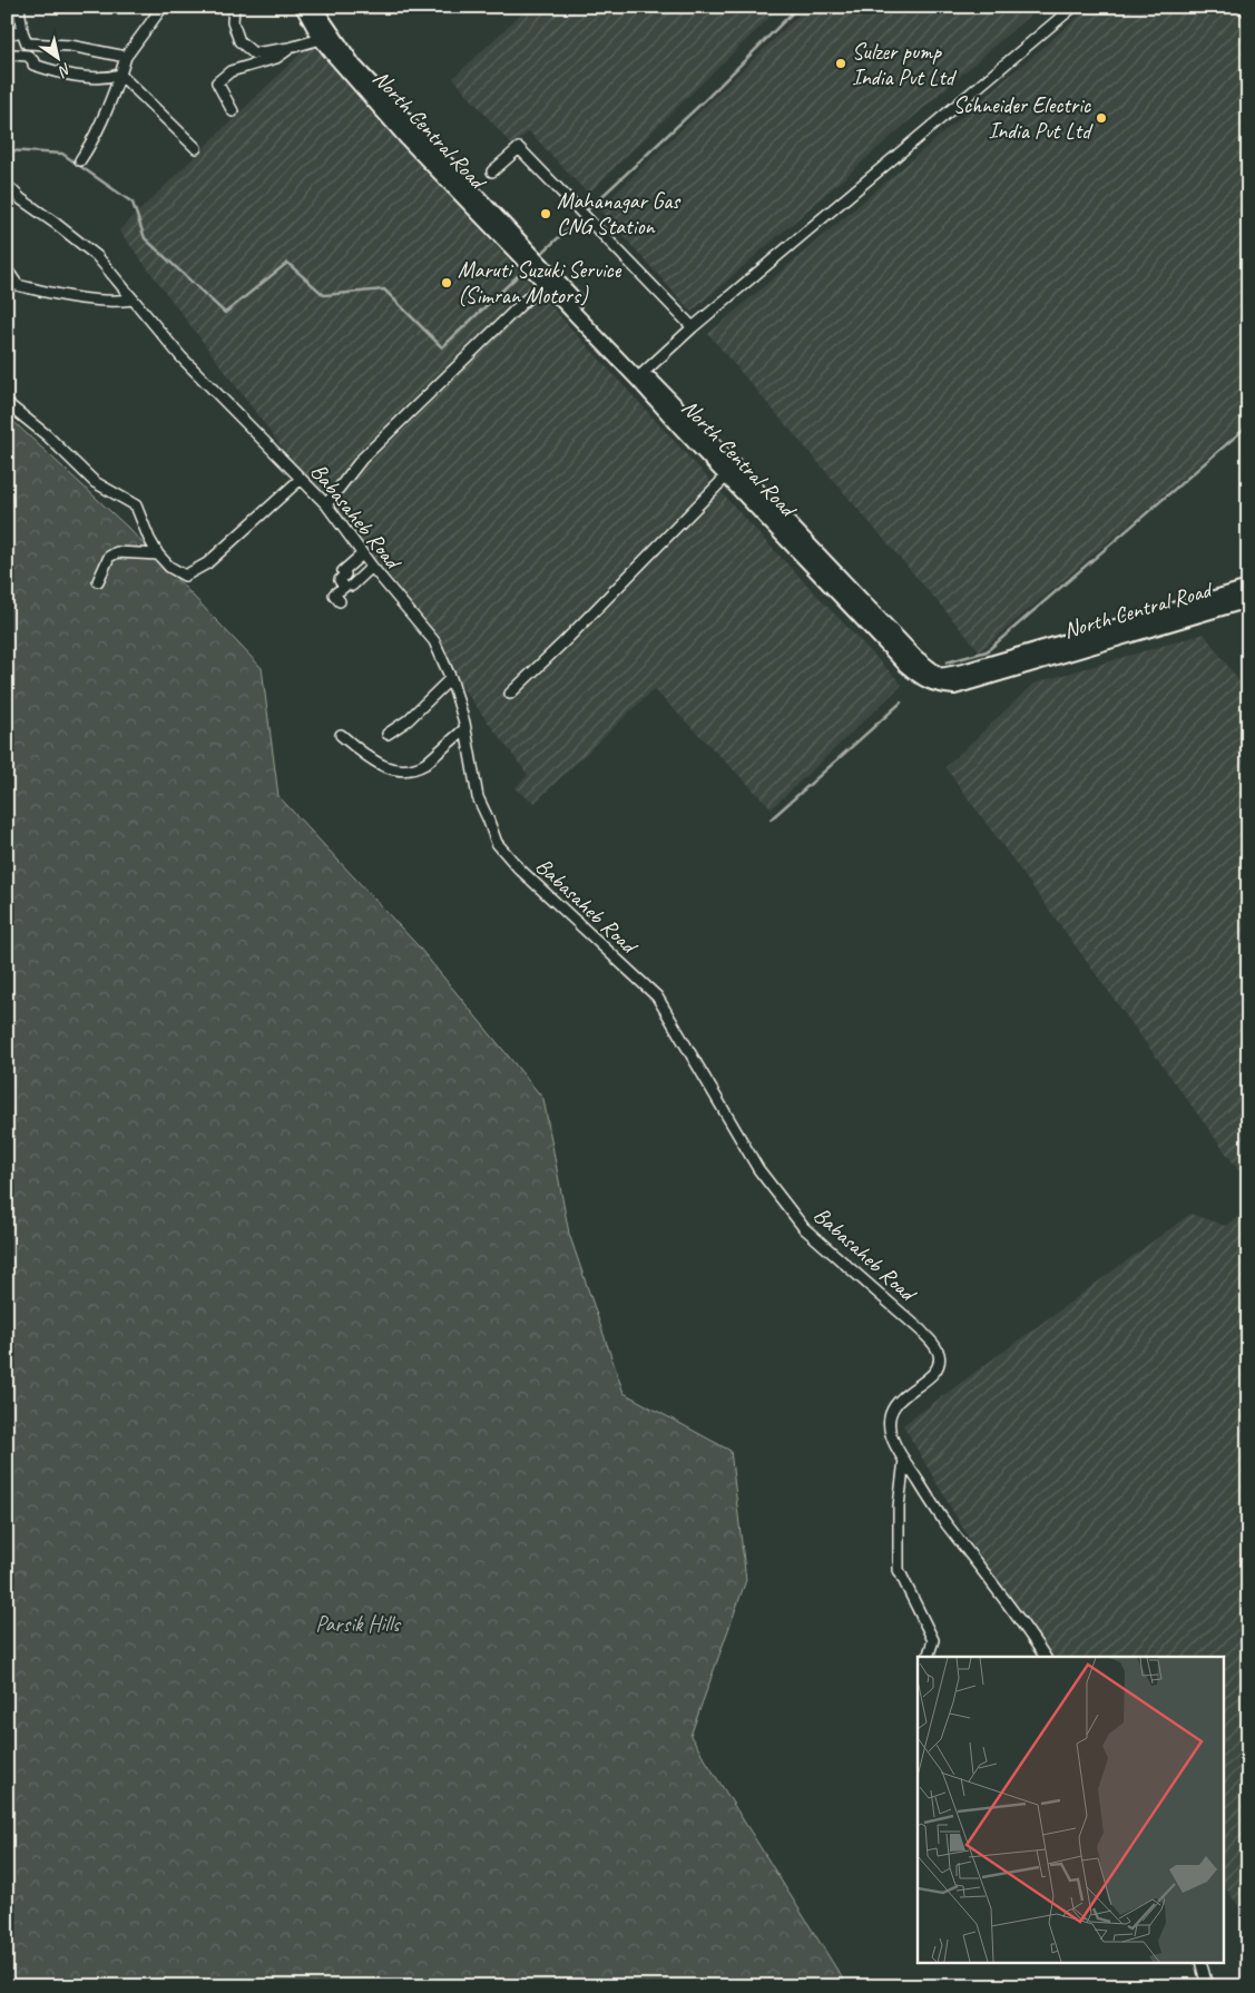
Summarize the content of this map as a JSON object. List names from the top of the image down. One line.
{"streets":{"main road":["North Central Road"],"street":["Babasaheb Road"]},"parks":["Parsik Hills"],"places":["Sulzer pump India Pvt Ltd","Schneider Electric India Pvt Ltd","Mahanagar Gas CNG Station","Maruti Suzuki Service (Simran Motors)"],"north":"bottom right"}
